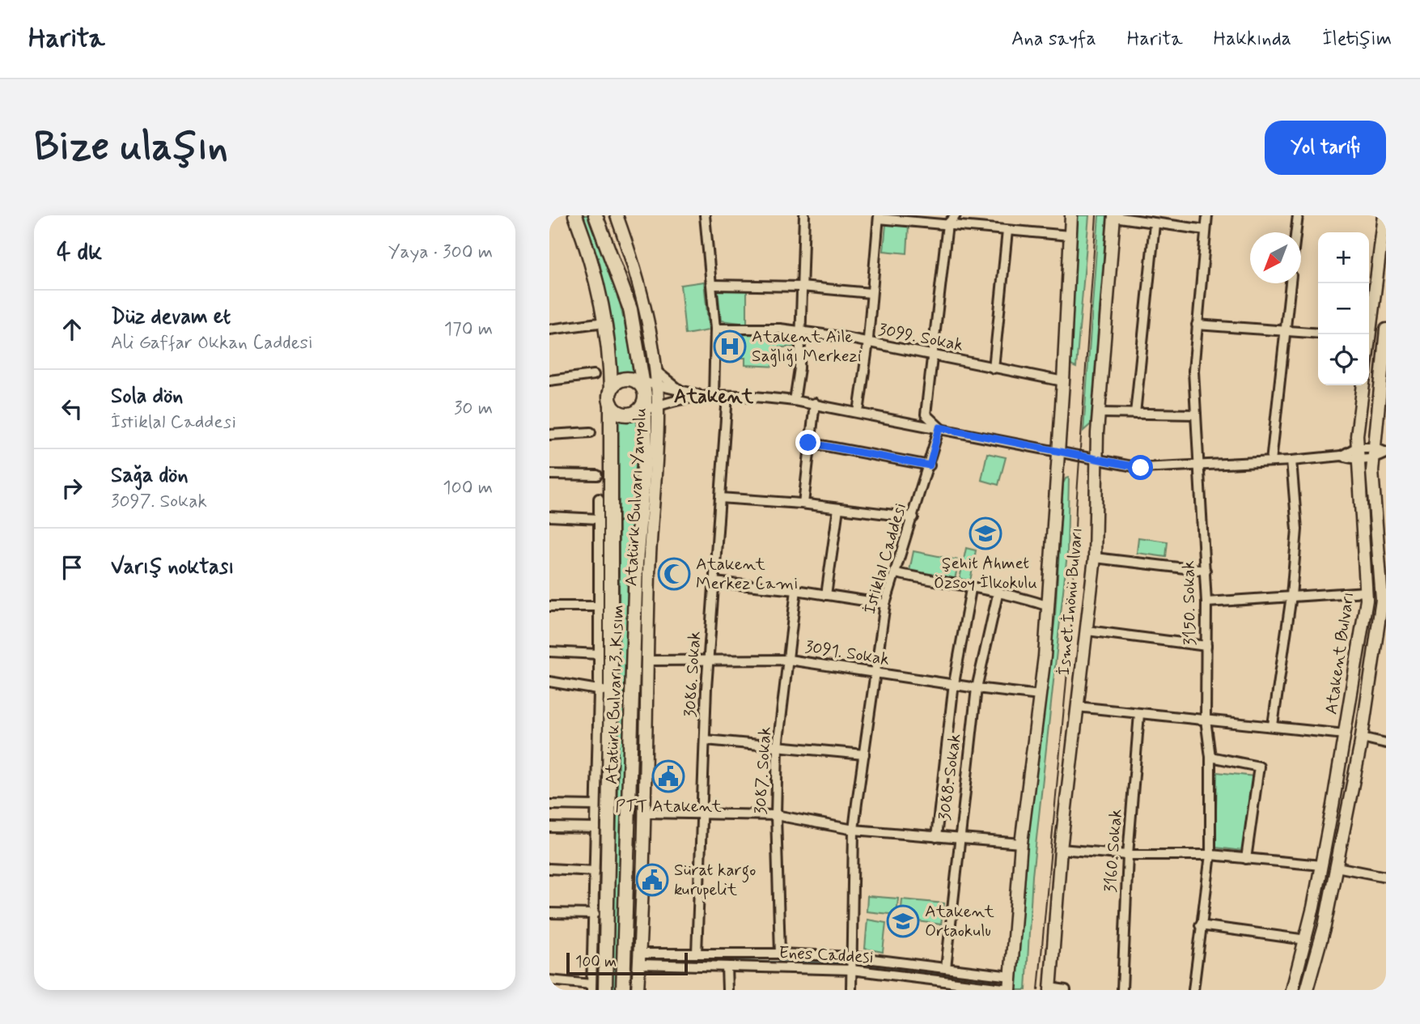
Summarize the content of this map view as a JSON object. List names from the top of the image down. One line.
{"streets":{"highway":["Atatürk Bulvarı 3. Kısım"],"main road":["Atatürk Bulvarı Yanyolu","İsmet İnönü Bulvarı","Atakent Bulvarı"],"street":["3099. Sokak","İstiklal Caddesi","3150. Sokak","3091. Sokak","3086. Sokak","3087. Sokak","3088. Sokak","3160. Sokak","Enes Caddesi"]},"crossings":[["3099. Sokak","İsmet İnönü Bulvarı"],["Atatürk Bulvarı Yanyolu","3091. Sokak"],["Atatürk Bulvarı Yanyolu","Atatürk Bulvarı 3. Kısım"],["Atatürk Bulvarı Yanyolu","Enes Caddesi"],["İstiklal Caddesi","3091. Sokak"],["İstiklal Caddesi","Enes Caddesi"],["İsmet İnönü Bulvarı","3091. Sokak"],["İsmet İnönü Bulvarı","Enes Caddesi"],["3091. Sokak","3086. Sokak"],["3091. Sokak","3087. Sokak"],["3091. Sokak","3088. Sokak"],["3086. Sokak","Enes Caddesi"],["3087. Sokak","Enes Caddesi"],["3088. Sokak","Enes Caddesi"]],"districts":["Atakent"],"places":{"hospital":["Atakent Aile Sağlığı Merkezi"],"school or university":["Şehit Ahmet Özsoy İlkokulu","Atakent Ortaokulu"],"mosque":["Atakent Merkez Cami"],"public building":["PTT Atakent","Sürat kargo kurupelit"]},"scale_bar":"100 m","north":"bottom left","page":{"header":"Harita","nav":["Ana sayfa","Harita","Hakkında","İletişim"],"buttons":"Yol tarifi","title":"Bize ulaşın","heading":["4 dk","Yaya · 300 m"],"map_buttons":["+","−"],"list":[["Düz devam et","Ali Gaffar Okkan Caddesi","170 m"],["Sola dön","İstiklal Caddesi","30 m"],["Sağa dön","3097. Sokak","100 m"],"Varış noktası"],"scale":"100 m"}}
